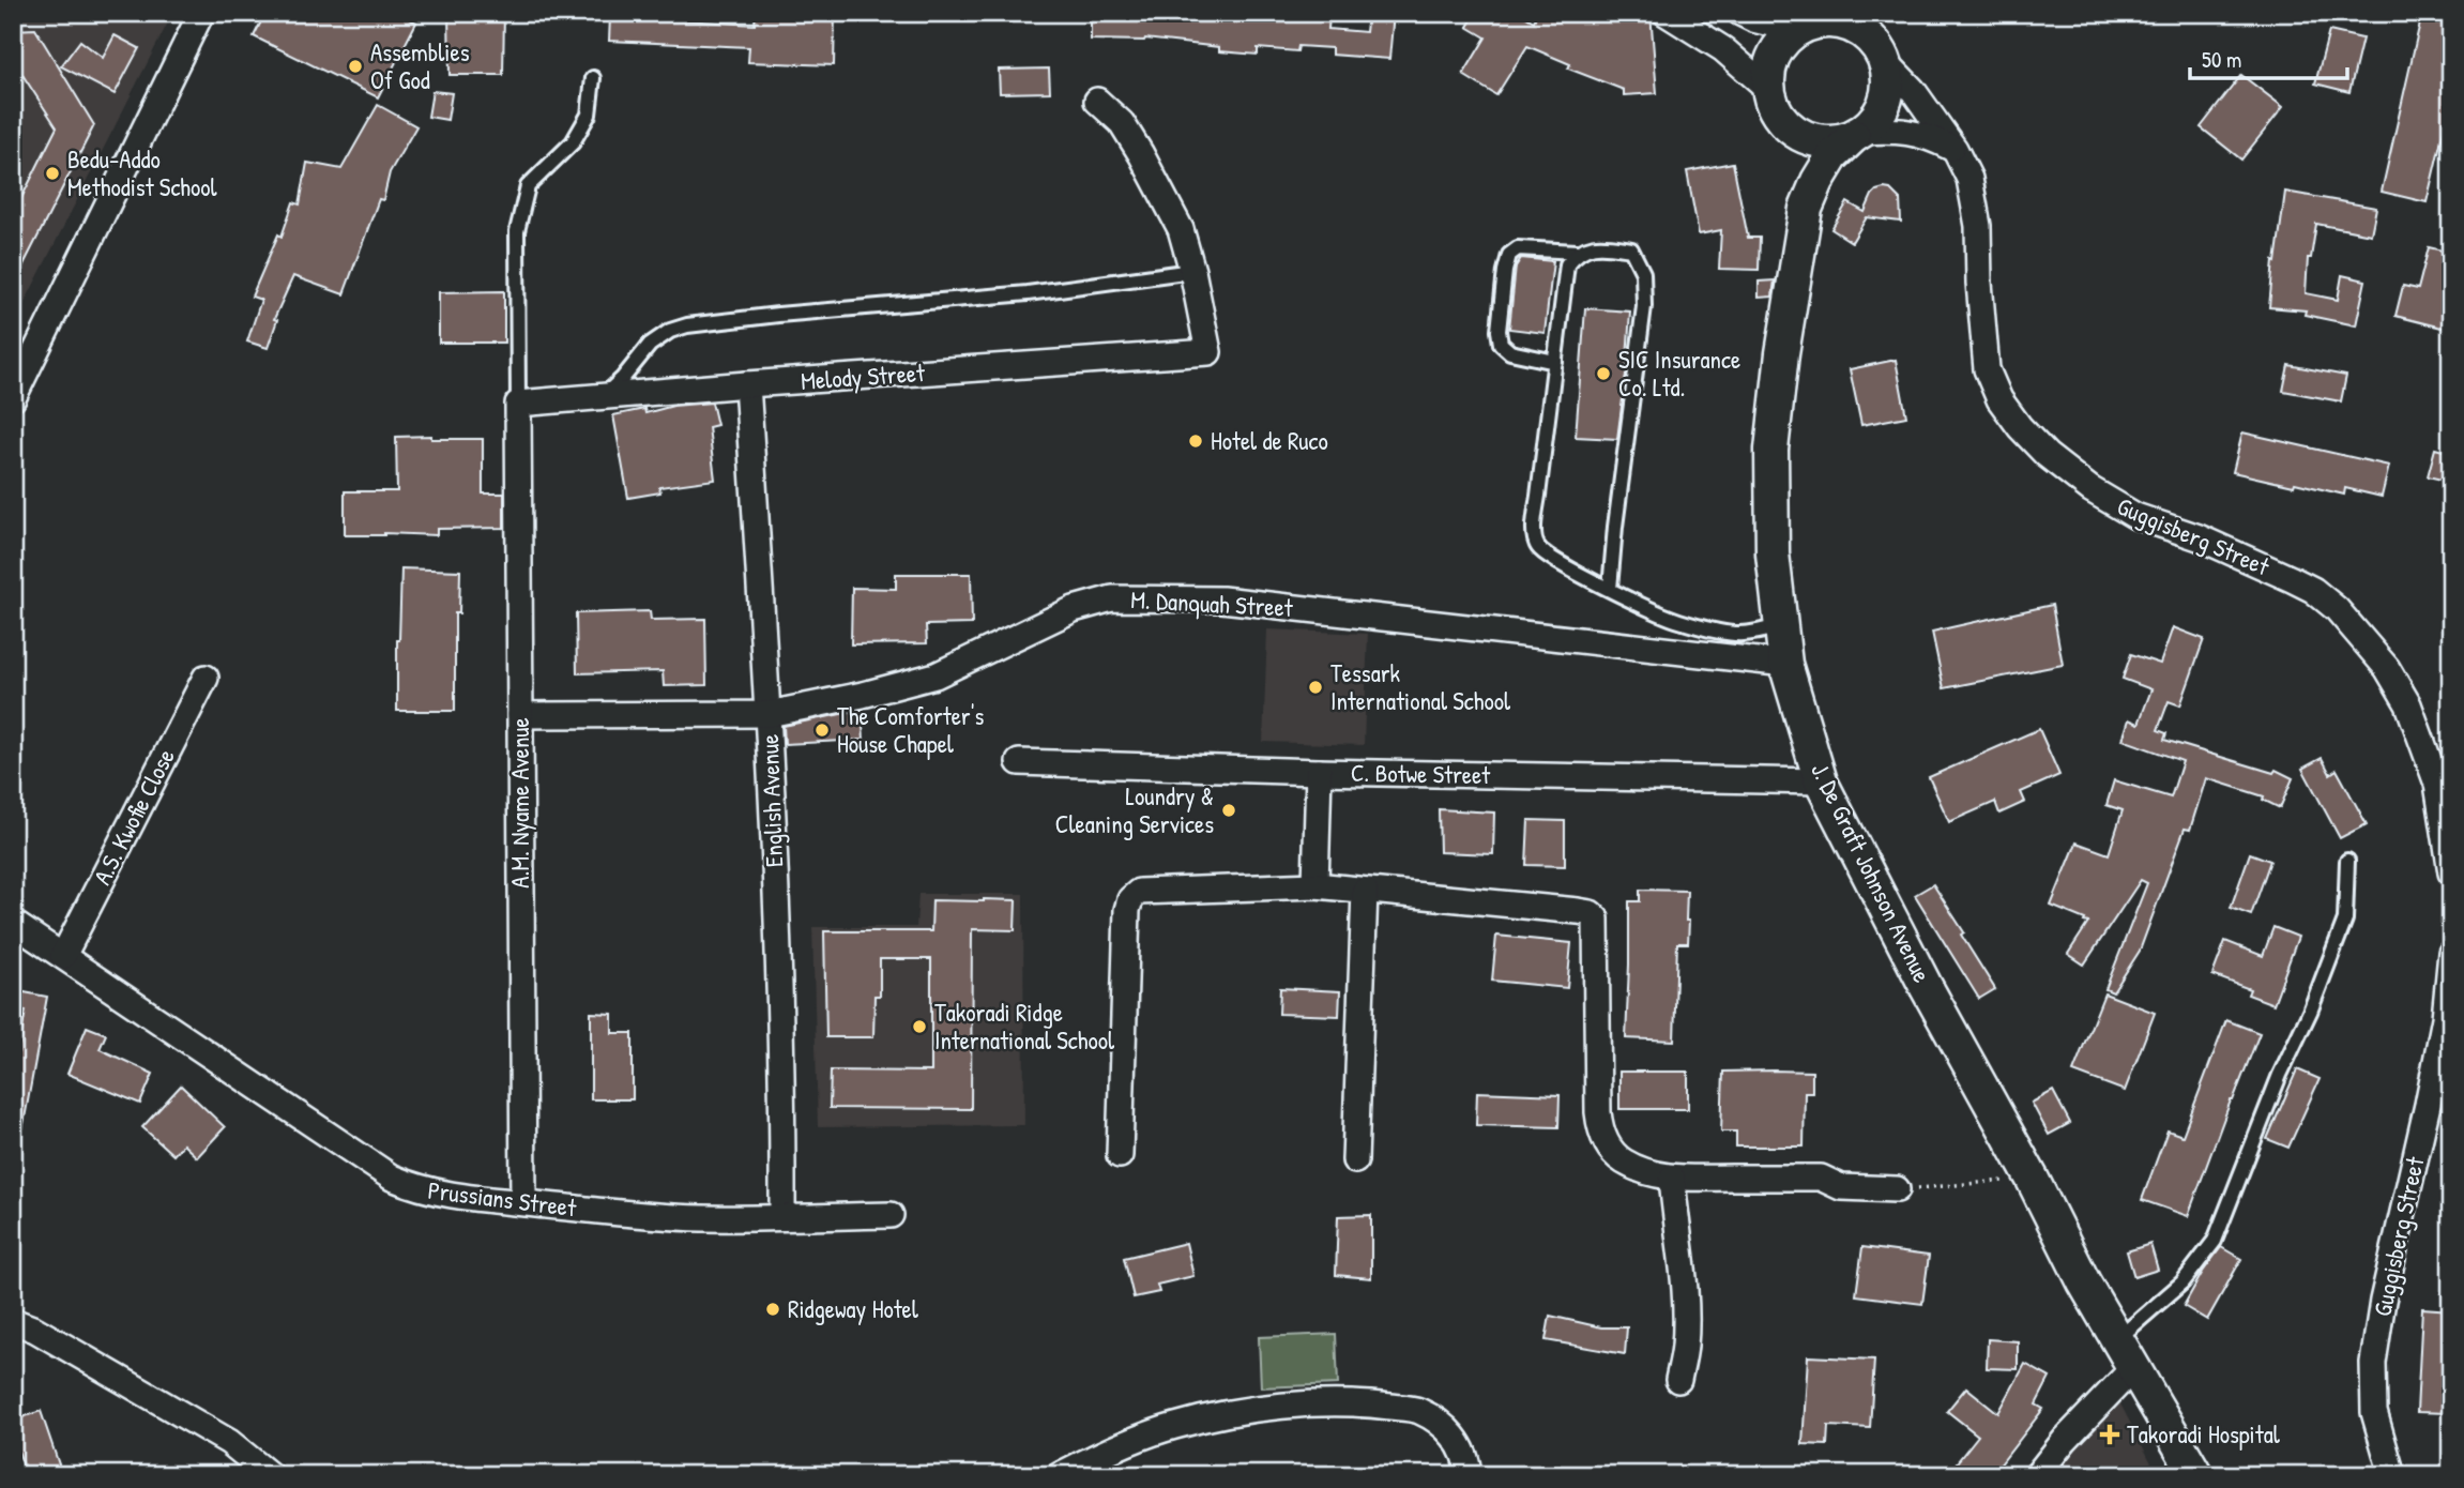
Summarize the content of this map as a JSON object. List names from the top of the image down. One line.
{"streets":{"street":["Melody Street","Guggisberg Street","M. Danquah Street","C. Botwe Street","English Avenue","A.M. Nyame Avenue","A.S. Kwofie Close","J. De Graft Johnson Avenue","Prussians Street"]},"crossings":[["Melody Street","English Avenue"],["Melody Street","A.M. Nyame Avenue"],["Guggisberg Street","J. De Graft Johnson Avenue"],["M. Danquah Street","English Avenue"],["M. Danquah Street","A.M. Nyame Avenue"],["M. Danquah Street","J. De Graft Johnson Avenue"],["C. Botwe Street","J. De Graft Johnson Avenue"],["English Avenue","Prussians Street"],["A.M. Nyame Avenue","Prussians Street"],["A.S. Kwofie Close","Prussians Street"]],"places":{"other":["Assemblies Of God","Bedu-Addo Methodist School","SIC Insurance Co. Ltd.","Hotel de Ruco","Tessark International School","The Comforter's House Chapel","Loundry & Cleaning Services","Takoradi Ridge International School","Ridgeway Hotel"],"health":["Takoradi Hospital"]},"scale_bar":"50 m"}
